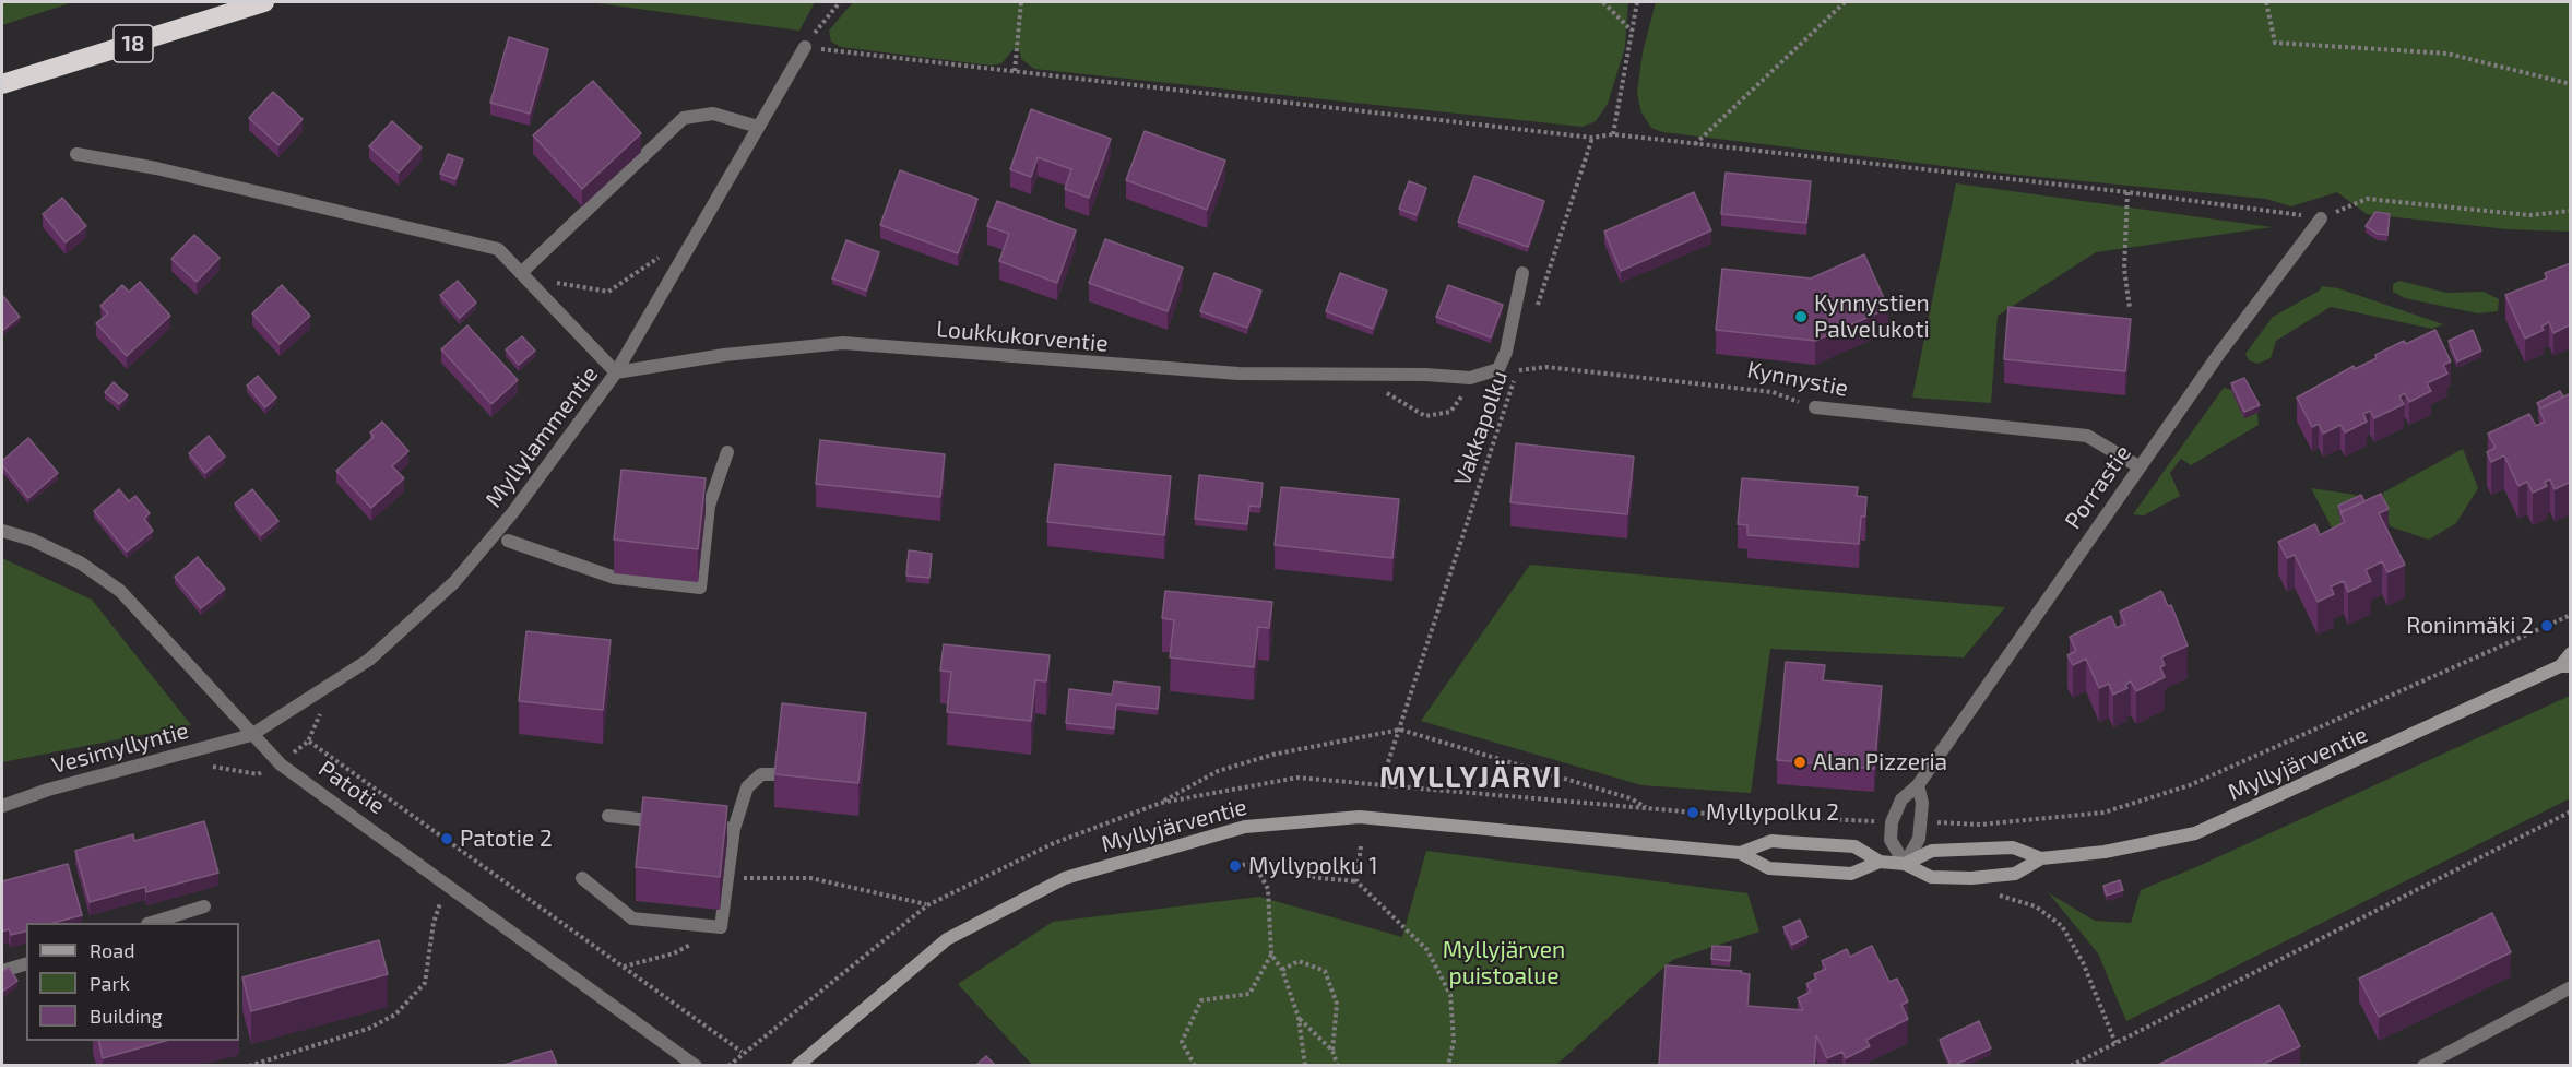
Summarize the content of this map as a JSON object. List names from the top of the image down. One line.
{"streets":{"highway":["18"],"main road":["Myllyjärventie"],"street":["Loukkukorventie","Kynnystie","Myllylammentie","Porrastie","Vesimyllyntie","Patotie"],"path":["Vakkapolku"]},"crossings":[["Loukkukorventie","Myllylammentie"],["Kynnystie","Vakkapolku"],["Kynnystie","Porrastie"],["Myllylammentie","Vesimyllyntie"],["Myllylammentie","Patotie"],["Vesimyllyntie","Patotie"]],"districts":["MYLLYJÄRVI"],"parks":["Myllyjärven puistoalue"],"places":["Kynnystien Palvelukoti","Roninmäki 2","Alan Pizzeria","Myllypolku 2","Patotie 2","Myllypolku 1"],"legend":["Road","Park","Building"]}
